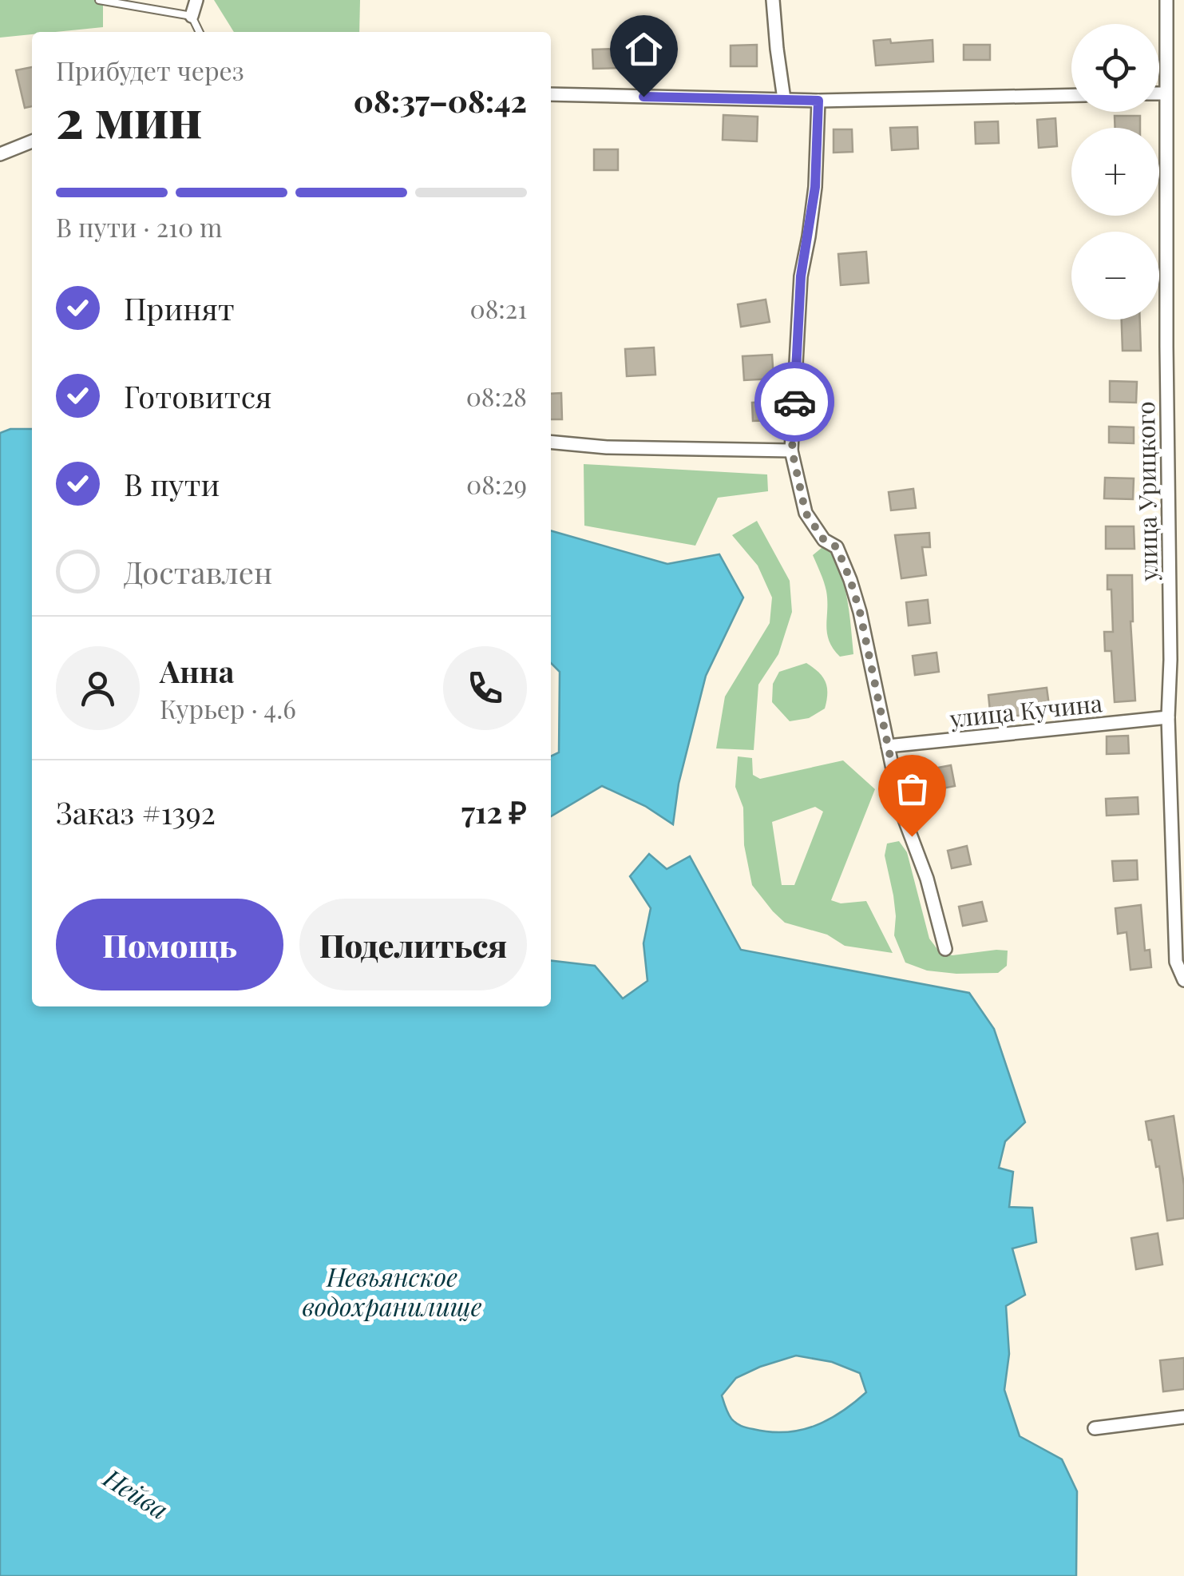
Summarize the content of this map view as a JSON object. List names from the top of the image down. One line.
{"streets":{"street":["улица Урицкого","улица Кучина"]},"crossings":[["улица Урицкого","улица Кучина"]],"water":["Невьянское водохранилище","Нейва"],"page":{"map_buttons":["+","−"],"heading":["2 мин","Прибудет через","08:37–08:42"],"panel":["Анна","Курьер · 4.6","Заказ #1392","712 ₽"],"bar":"В пути · 210 m","list":[["Принят","08:21"],["Готовится","08:28"],["В пути","08:29"],"Доставлен"],"buttons":["Помощь","Поделиться"]}}
